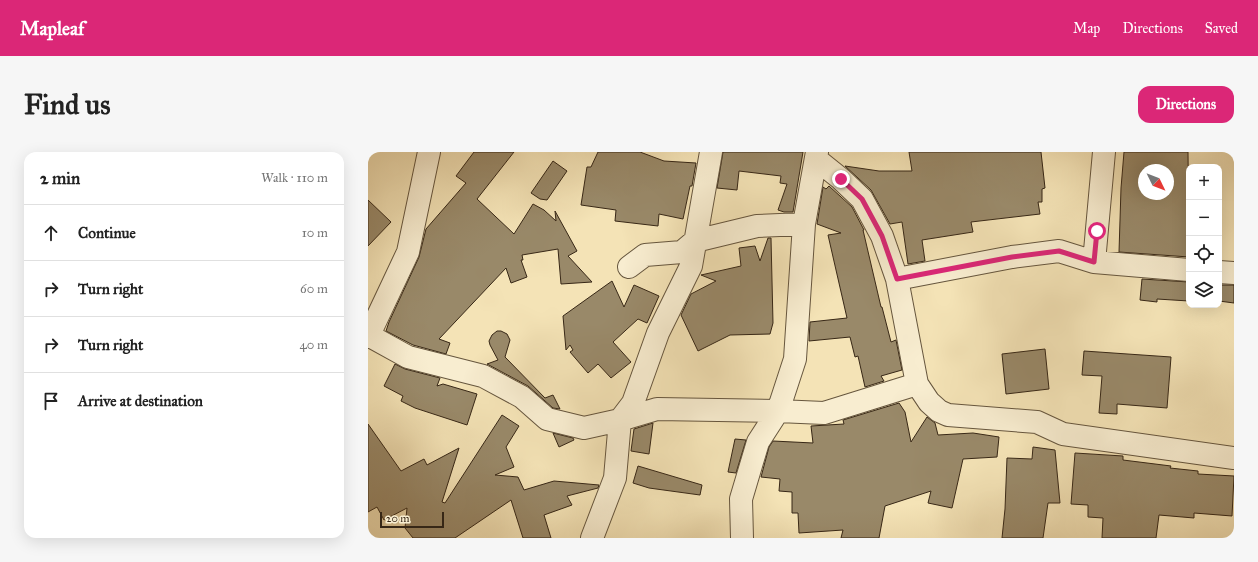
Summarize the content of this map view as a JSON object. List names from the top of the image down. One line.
{"scale_bar":"20 m","north":"bottom right","page":{"header":"Mapleaf","nav":["Map","Directions","Saved"],"buttons":"Directions","title":"Find us","heading":["2 min","Walk · 110 m"],"map_buttons":["+","−"],"list":[["Continue","10 m"],["Turn right","60 m"],["Turn right","40 m"],"Arrive at destination"],"scale":"20 m"}}
